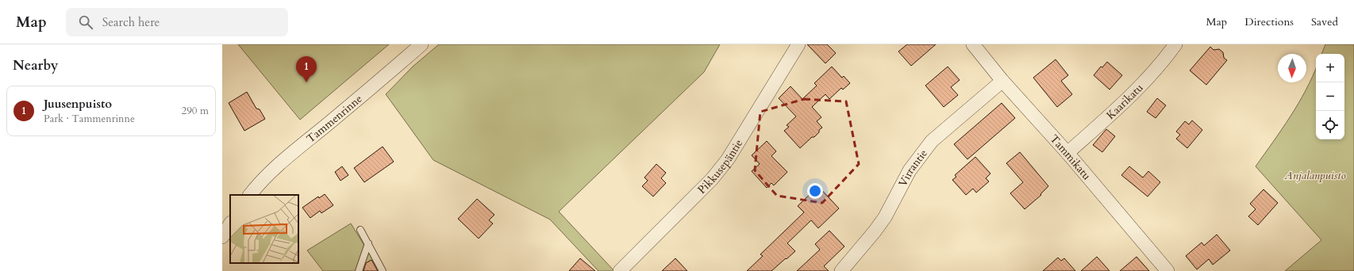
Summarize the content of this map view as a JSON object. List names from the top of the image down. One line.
{"streets":{"street":["Kaarikatu","Tammenrinne","Tammikatu","Pikkusepäntie","Virrantie"]},"crossings":[["Kaarikatu","Tammikatu"],["Tammikatu","Virrantie"]],"parks":["Anjalanpuisto"],"north":"bottom","page":{"header":"Map","search":"Search here","nav":["Map","Directions","Saved"],"heading":"Nearby","map_buttons":["+","−"],"pins":"1","list":[{"mark":"1","name":"Juusenpuisto","note":"Park · Tammenrinne","value":"290 m"}]}}
